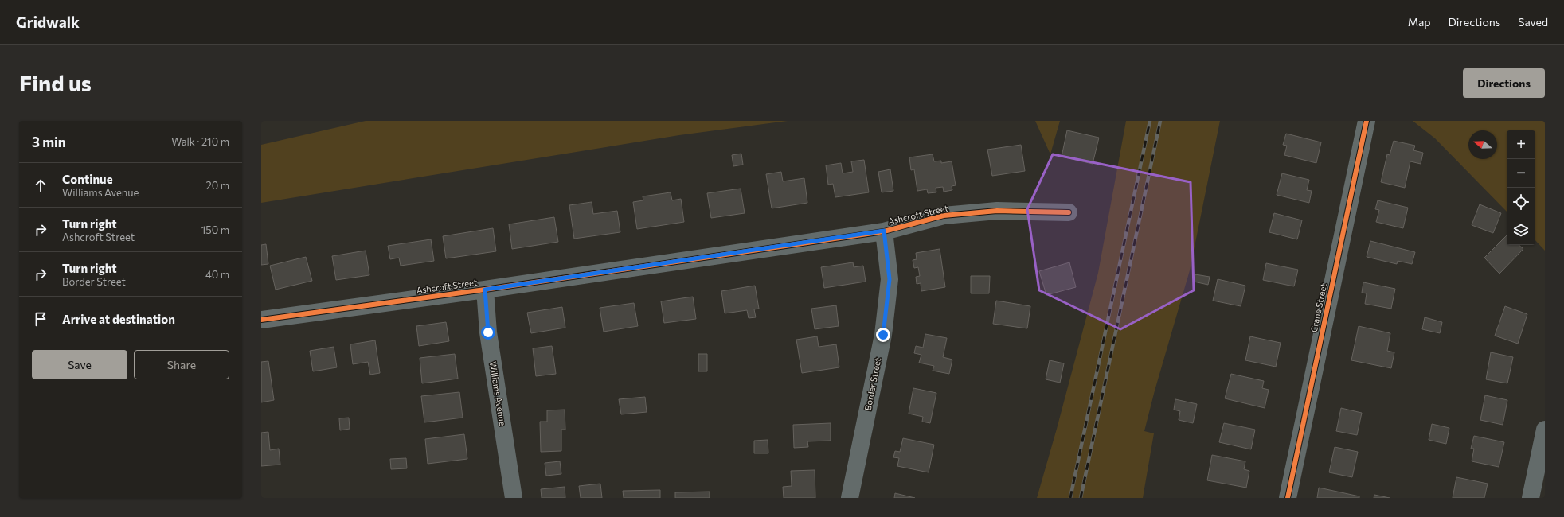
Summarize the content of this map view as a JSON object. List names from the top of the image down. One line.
{"streets":{"street":["Ashcroft Street","Crane Street","Border Street","Williams Avenue"]},"crossings":[["Ashcroft Street","Border Street"],["Ashcroft Street","Williams Avenue"]],"north":"left","page":{"header":"Gridwalk","nav":["Map","Directions","Saved"],"buttons":["Directions",["Save","Share"]],"title":"Find us","heading":["3 min","Walk · 210 m"],"map_buttons":["+","−"],"list":[["Continue","Williams Avenue","20 m"],["Turn right","Ashcroft Street","150 m"],["Turn right","Border Street","40 m"],"Arrive at destination"]}}
